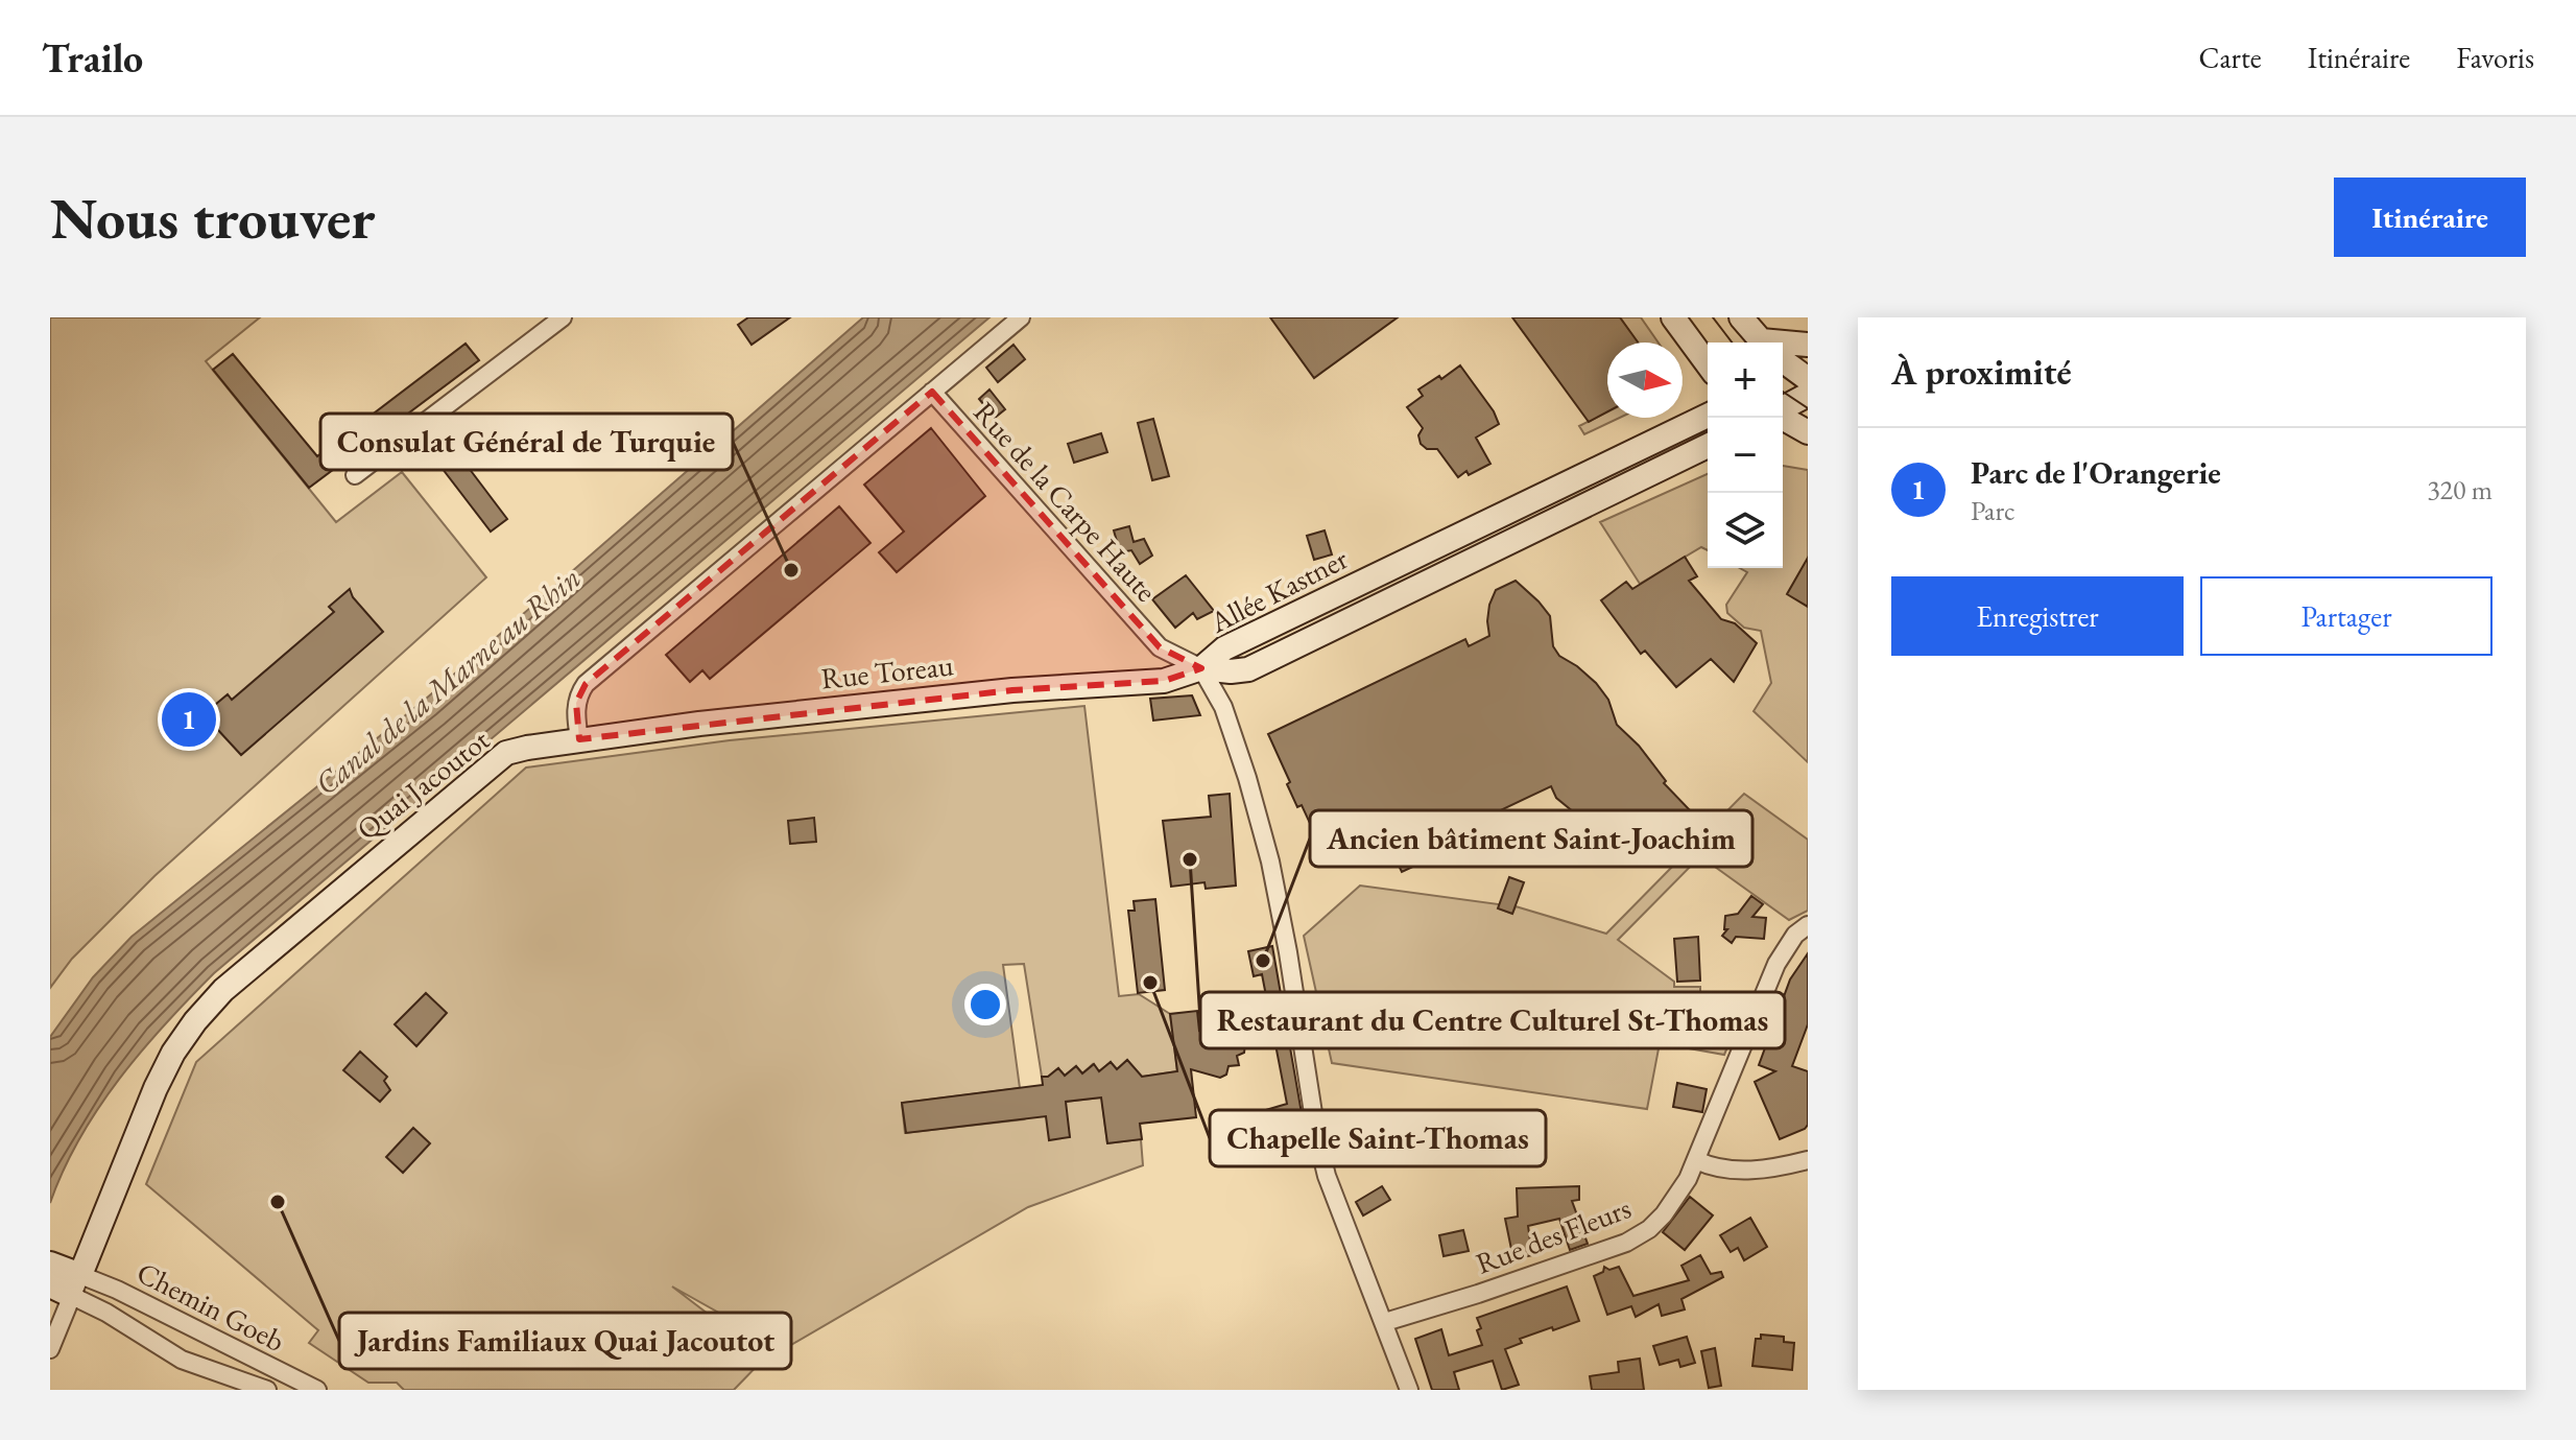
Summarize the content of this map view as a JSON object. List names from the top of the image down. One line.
{"streets":{"main road":["Allée Kastner","Rue Toreau","Quai Jacoutot"],"street":["Rue de la Carpe Haute","Rue des Fleurs","Chemin Goeb"]},"crossings":[["Rue de la Carpe Haute","Allée Kastner"],["Rue de la Carpe Haute","Rue Toreau"],["Allée Kastner","Rue Toreau"],["Rue Toreau","Quai Jacoutot"],["Quai Jacoutot","Chemin Goeb"]],"water":["Canal de la Marne au Rhin"],"places":["Consulat Général de Turquie","Restaurant du Centre Culturel St-Thomas","Ancien bâtiment Saint-Joachim","Chapelle Saint-Thomas","Jardins Familiaux Quai Jacoutot"],"north":"right","page":{"header":"Trailo","nav":["Carte","Itinéraire","Favoris"],"buttons":["Itinéraire",["Enregistrer","Partager"]],"title":"Nous trouver","heading":"À proximité","map_buttons":["+","−"],"list":[{"mark":"1","name":"Parc de l'Orangerie","note":"Parc","value":"320 m"}],"pins":"1"}}
